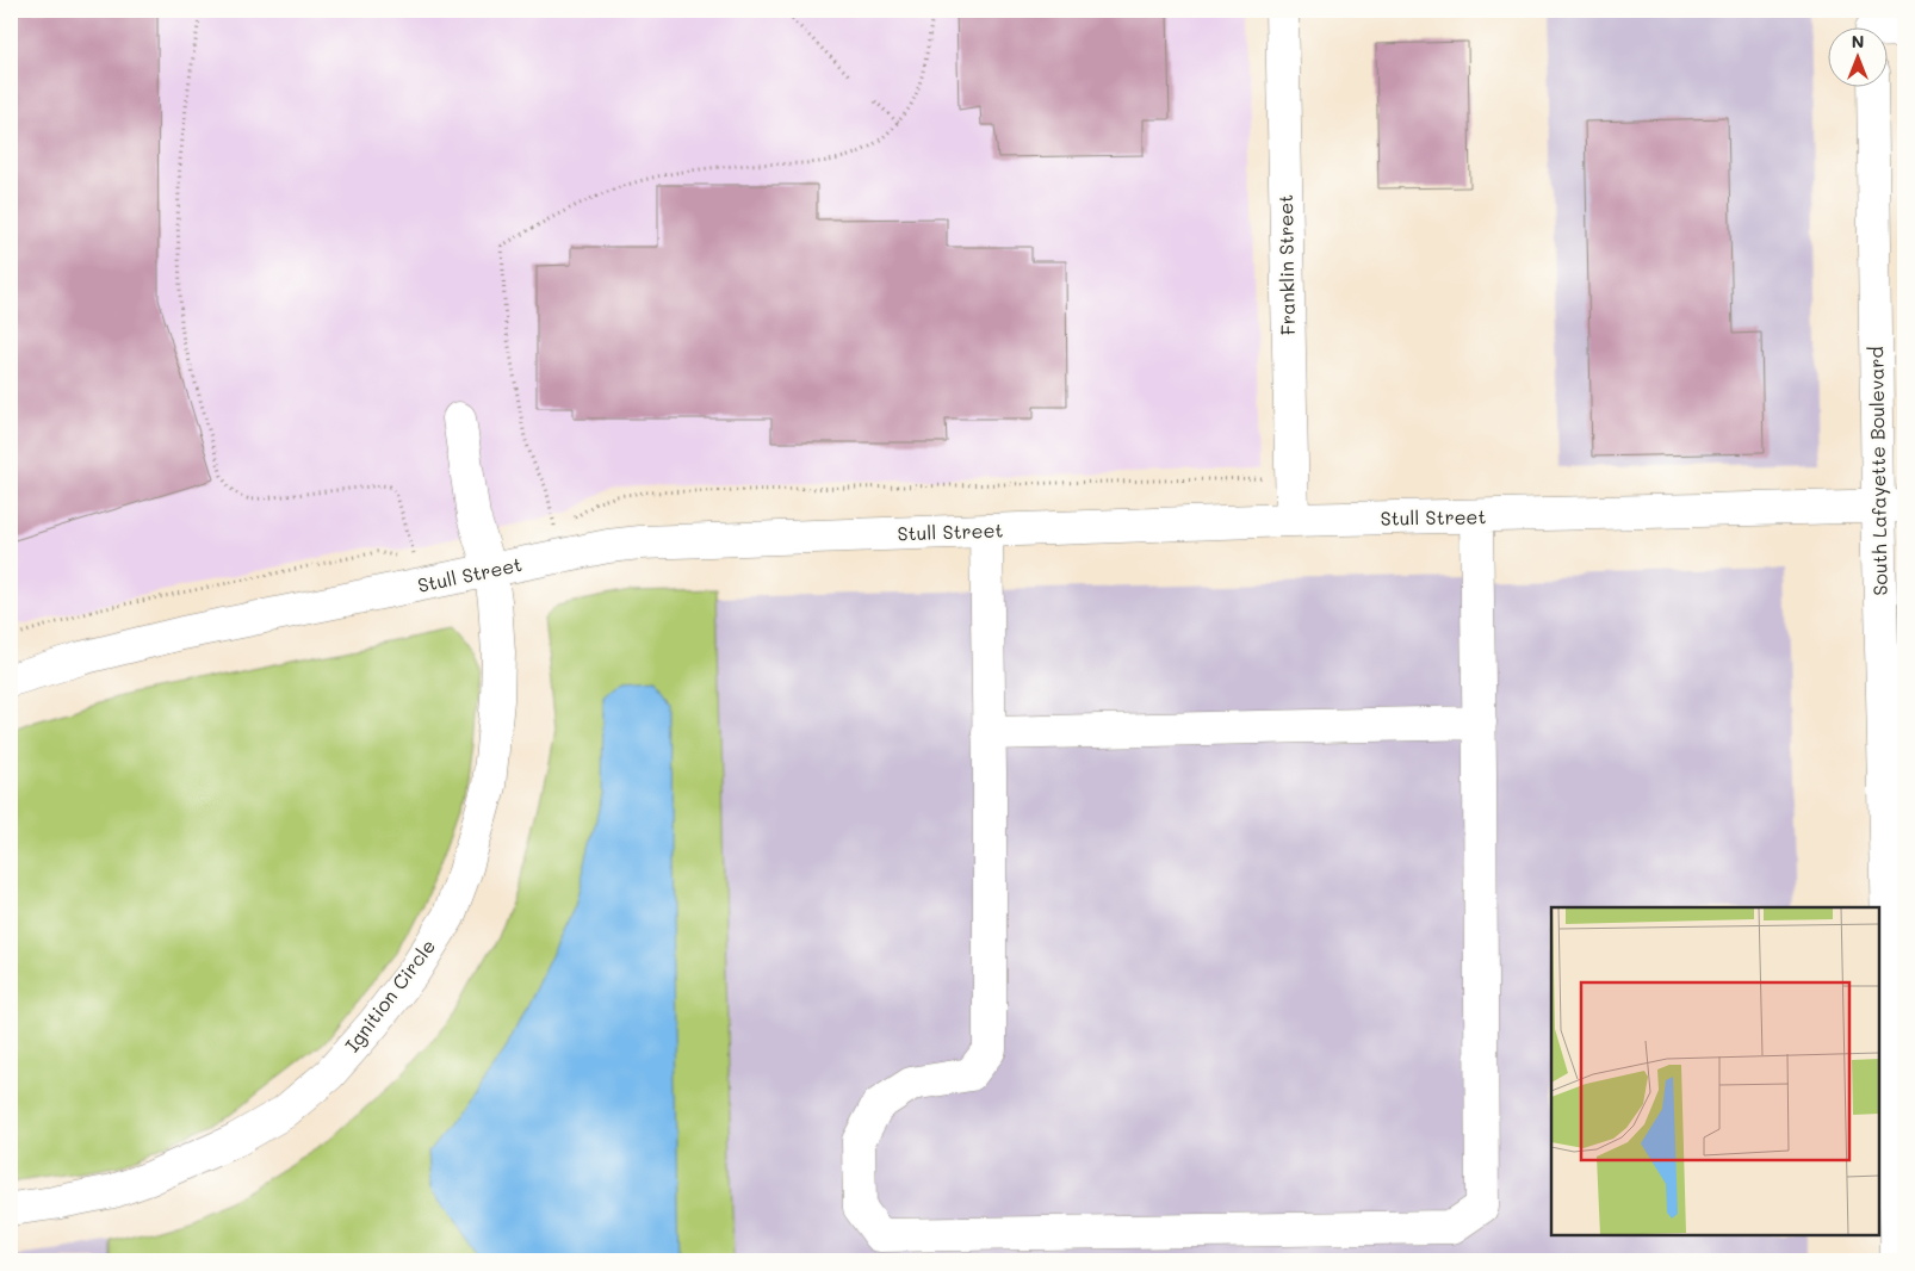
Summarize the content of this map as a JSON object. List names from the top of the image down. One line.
{"streets":{"street":["Franklin Street","South Lafayette Boulevard","Stull Street","Ignition Circle"]},"crossings":[["Franklin Street","Stull Street"],["South Lafayette Boulevard","Stull Street"],["Stull Street","Ignition Circle"]],"north":"top"}
